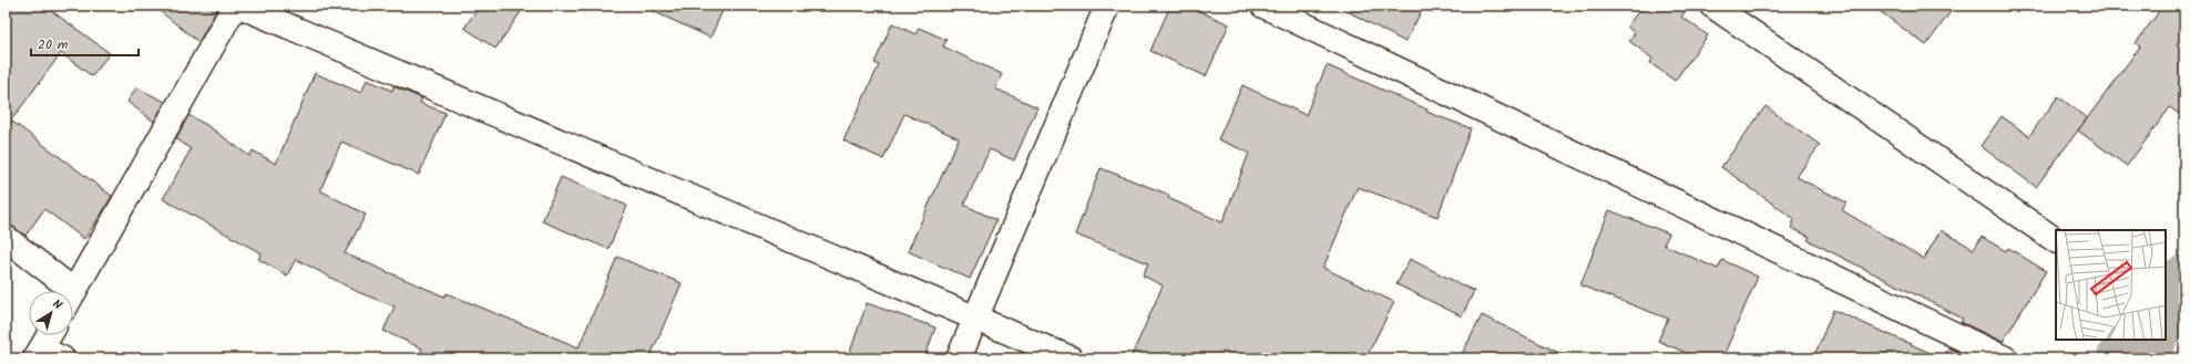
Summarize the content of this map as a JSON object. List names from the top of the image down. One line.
{"scale_bar":"20 m","north":"top right"}
